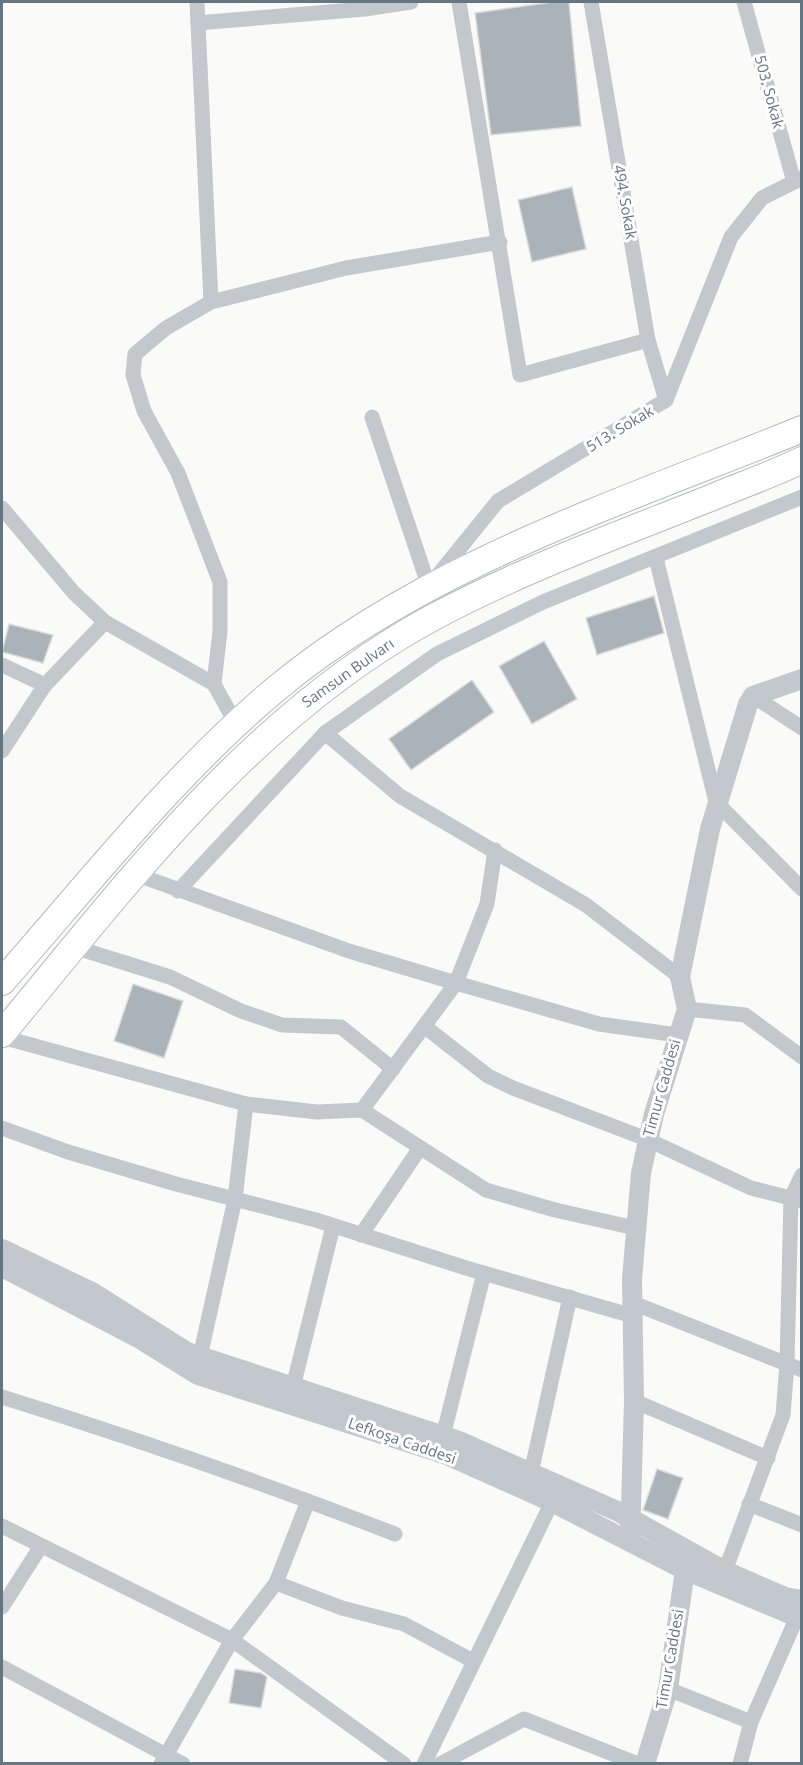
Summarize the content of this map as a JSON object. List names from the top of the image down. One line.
{"streets":{"main road":["Samsun Bulvarı"],"street":["503. Sokak","494. Sokak","513. Sokak","Timur Caddesi","Lefkoşa Caddesi"]},"crossings":[["503. Sokak","513. Sokak"],["494. Sokak","513. Sokak"],["Timur Caddesi","Lefkoşa Caddesi"]]}
